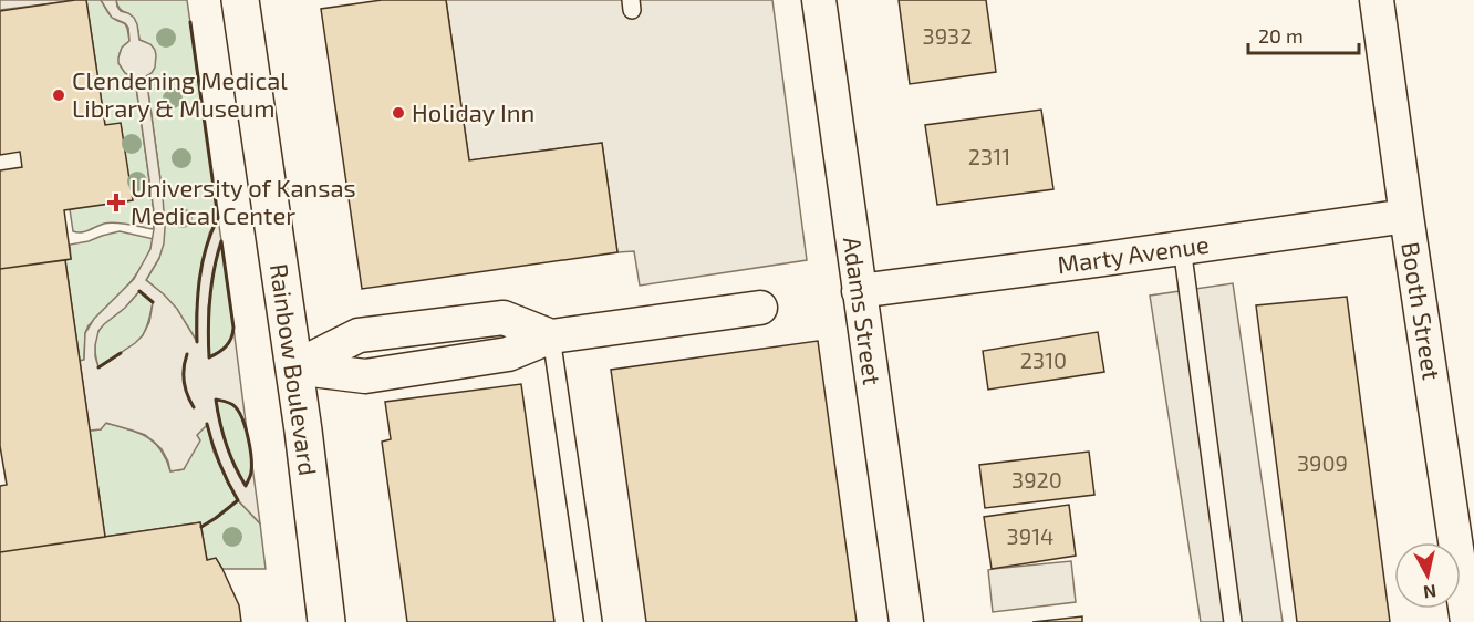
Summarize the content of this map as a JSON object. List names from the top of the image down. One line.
{"streets":{"main road":["Rainbow Boulevard"],"street":["Marty Avenue","Adams Street","Booth Street"]},"crossings":[["Marty Avenue","Adams Street"],["Marty Avenue","Booth Street"]],"places":{"other":["Clendening Medical Library & Museum","Holiday Inn"],"health":["University of Kansas Medical Center"]},"house_numbers":["3932","2311","2310","3909","3920","3914"],"scale_bar":"20 m","north":"bottom"}
